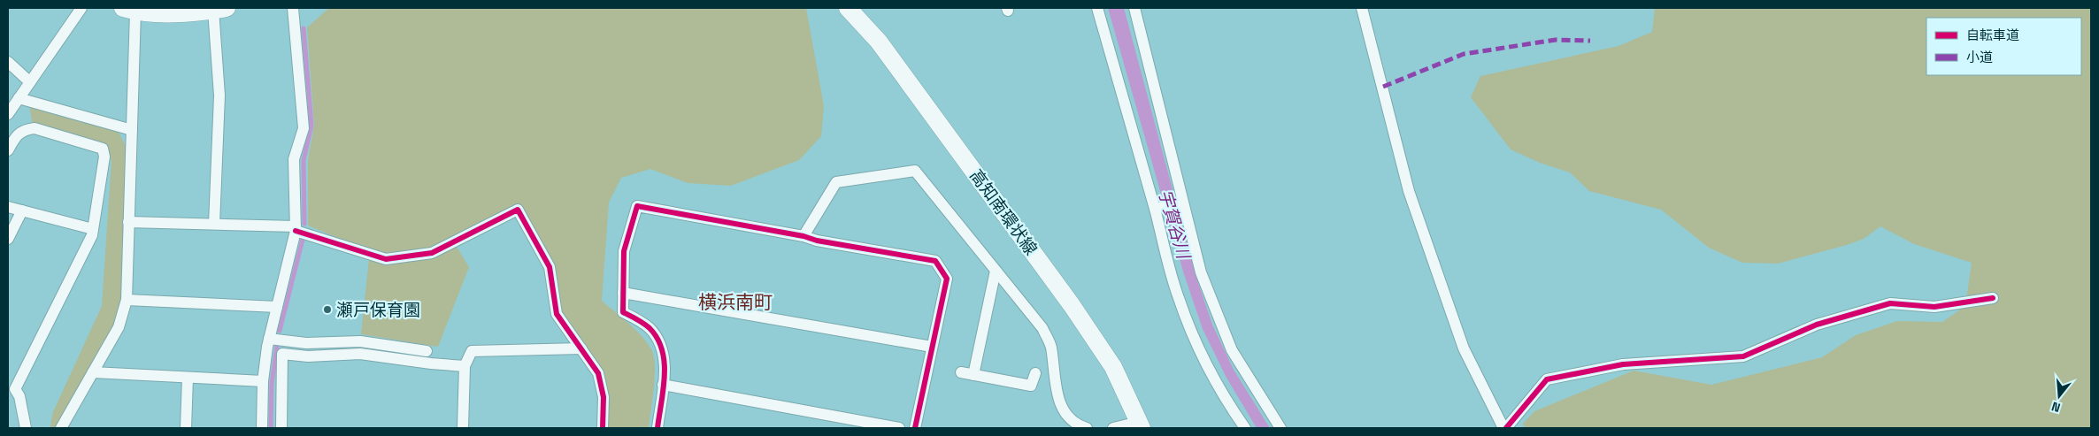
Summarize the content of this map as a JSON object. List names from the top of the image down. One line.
{"streets":{"main road":["高知南環状線"]},"districts":["横浜南町"],"water":["宇賀谷川"],"places":["瀬戸保育園"],"legend":["自転車道","小道"],"north":"bottom"}
